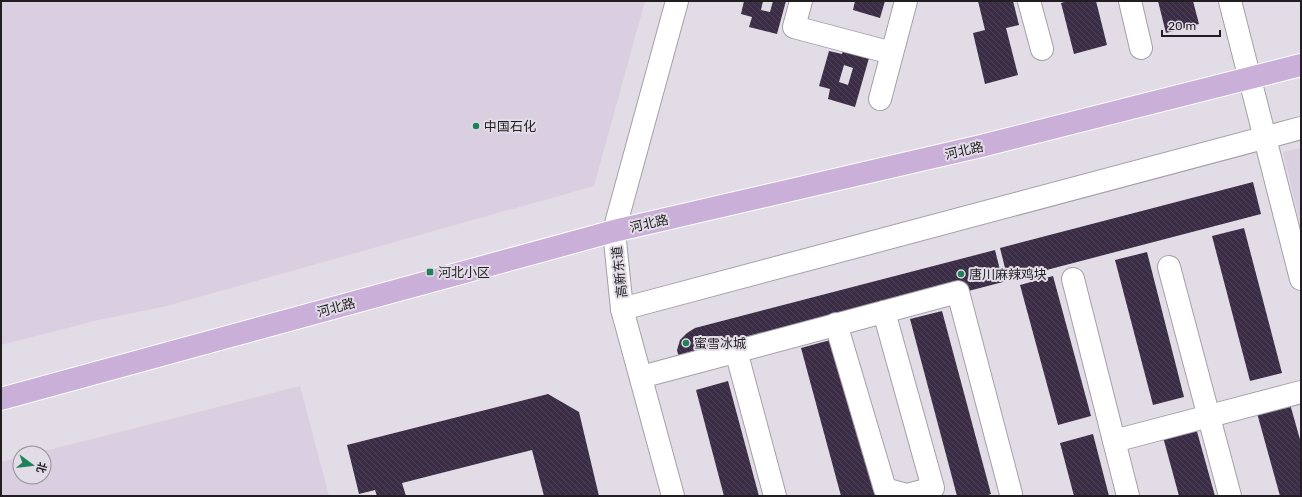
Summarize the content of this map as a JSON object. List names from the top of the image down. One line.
{"streets":{"main road":["河北路"],"street":["高新东道"]},"crossings":[["河北路","高新东道"]],"places":{"other":["中国石化","唐川麻辣鸡块","蜜雪冰城"],"transit":["河北小区"]},"scale_bar":"20 m","north":"right"}
